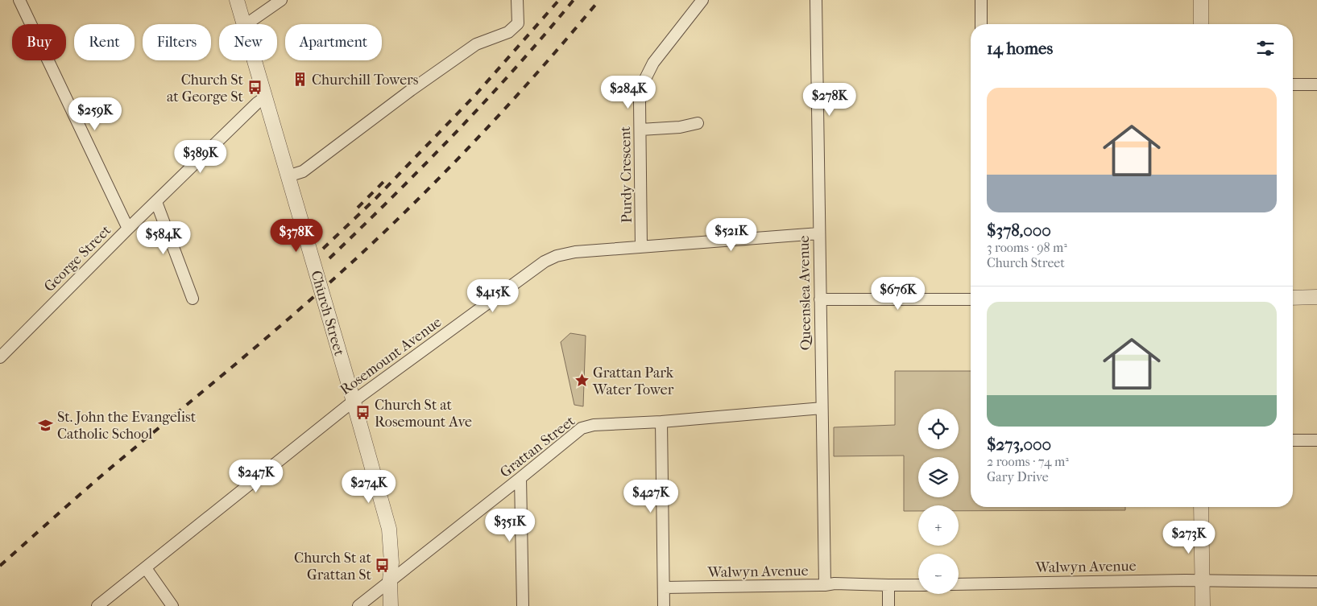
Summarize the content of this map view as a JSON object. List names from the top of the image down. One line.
{"streets":{"street":["Purdy Crescent","George Street","Queenslea Avenue","Church Street","Rosemount Avenue","Grattan Street","Walwyn Avenue"]},"crossings":[["Purdy Crescent","Rosemount Avenue"],["George Street","Church Street"],["Queenslea Avenue","Rosemount Avenue"],["Queenslea Avenue","Grattan Street"],["Queenslea Avenue","Walwyn Avenue"],["Church Street","Rosemount Avenue"],["Church Street","Grattan Street"]],"places":{"building":["Churchill Towers"],"bus stop":["Church St at George St","Church St at Rosemount Ave","Church St at Grattan St"],"place":["Grattan Park Water Tower"],"school or university":["St. John the Evangelist Catholic School"]},"page":{"chip":["Buy","Rent","Filters","New","Apartment"],"heading":"14 homes","list":[{"name":"$378,000","note":"3 rooms · 98 m² · Church Street"},{"name":"$273,000","note":"2 rooms · 74 m² · Gary Drive"}],"price":["$284K","$278K","$259K","$389K","$521K","$378K","$584K","$676K","$415K","$247K","$274K","$427K","$351K","$273K"],"map_buttons":["+","−"]}}
